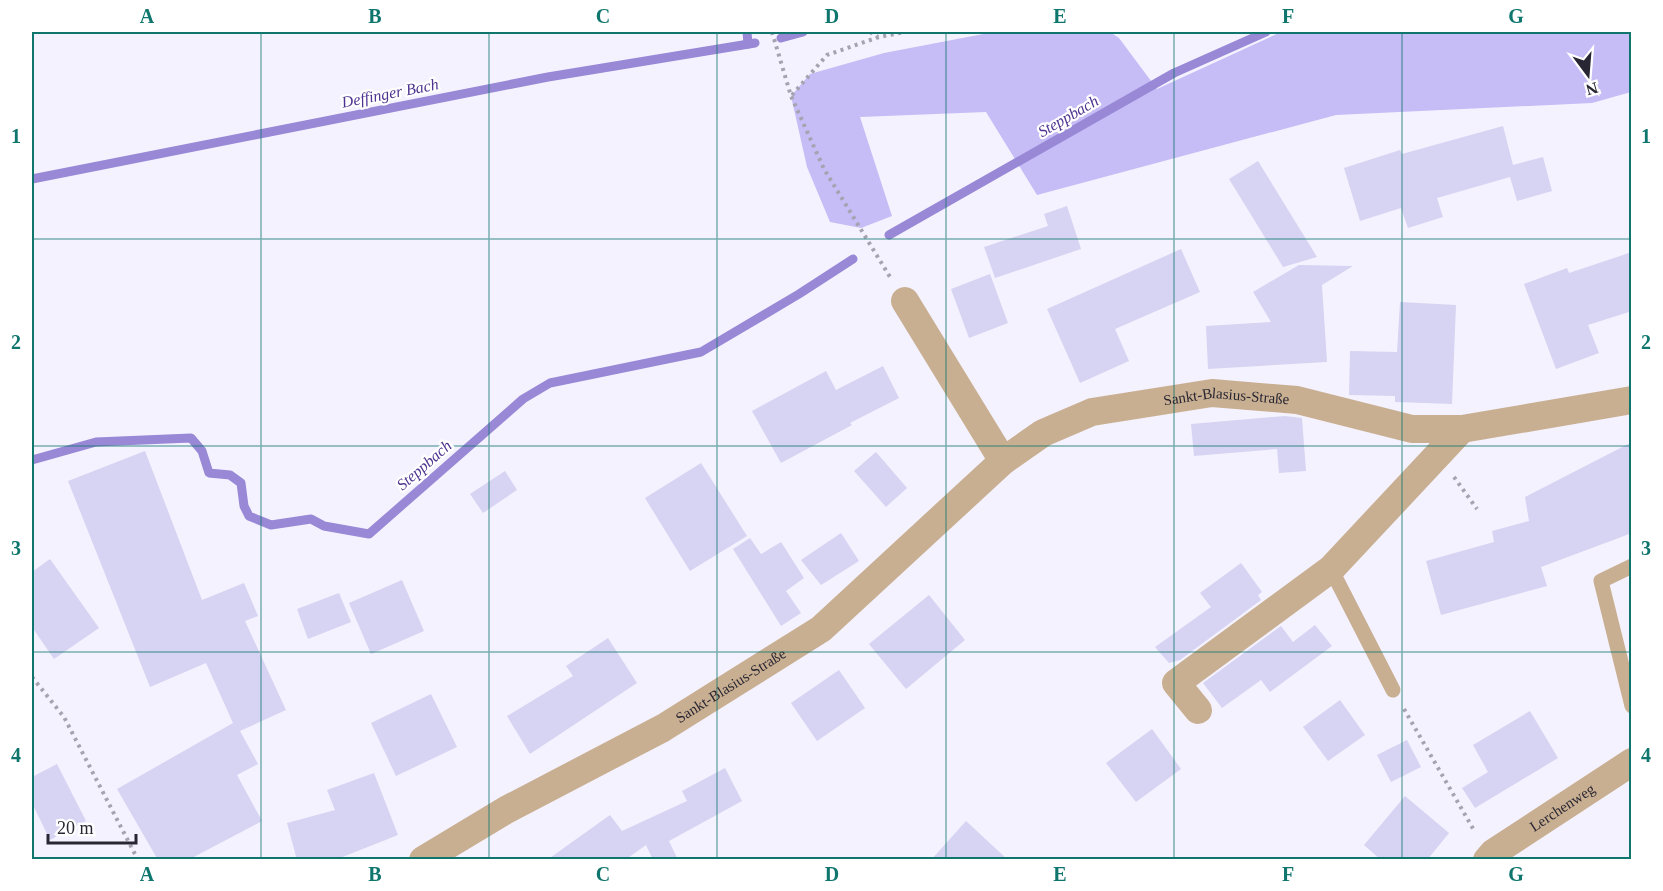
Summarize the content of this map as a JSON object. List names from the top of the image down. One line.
{"streets":{"street":["Sankt-Blasius-Straße","Lerchenweg"]},"water":["Deffinger Bach","Steppbach"],"scale_bar":"20 m","north":"bottom","grid":{"columns":["A","B","C","D","E","F","G"],"rows":["1","2","3","4"]}}
